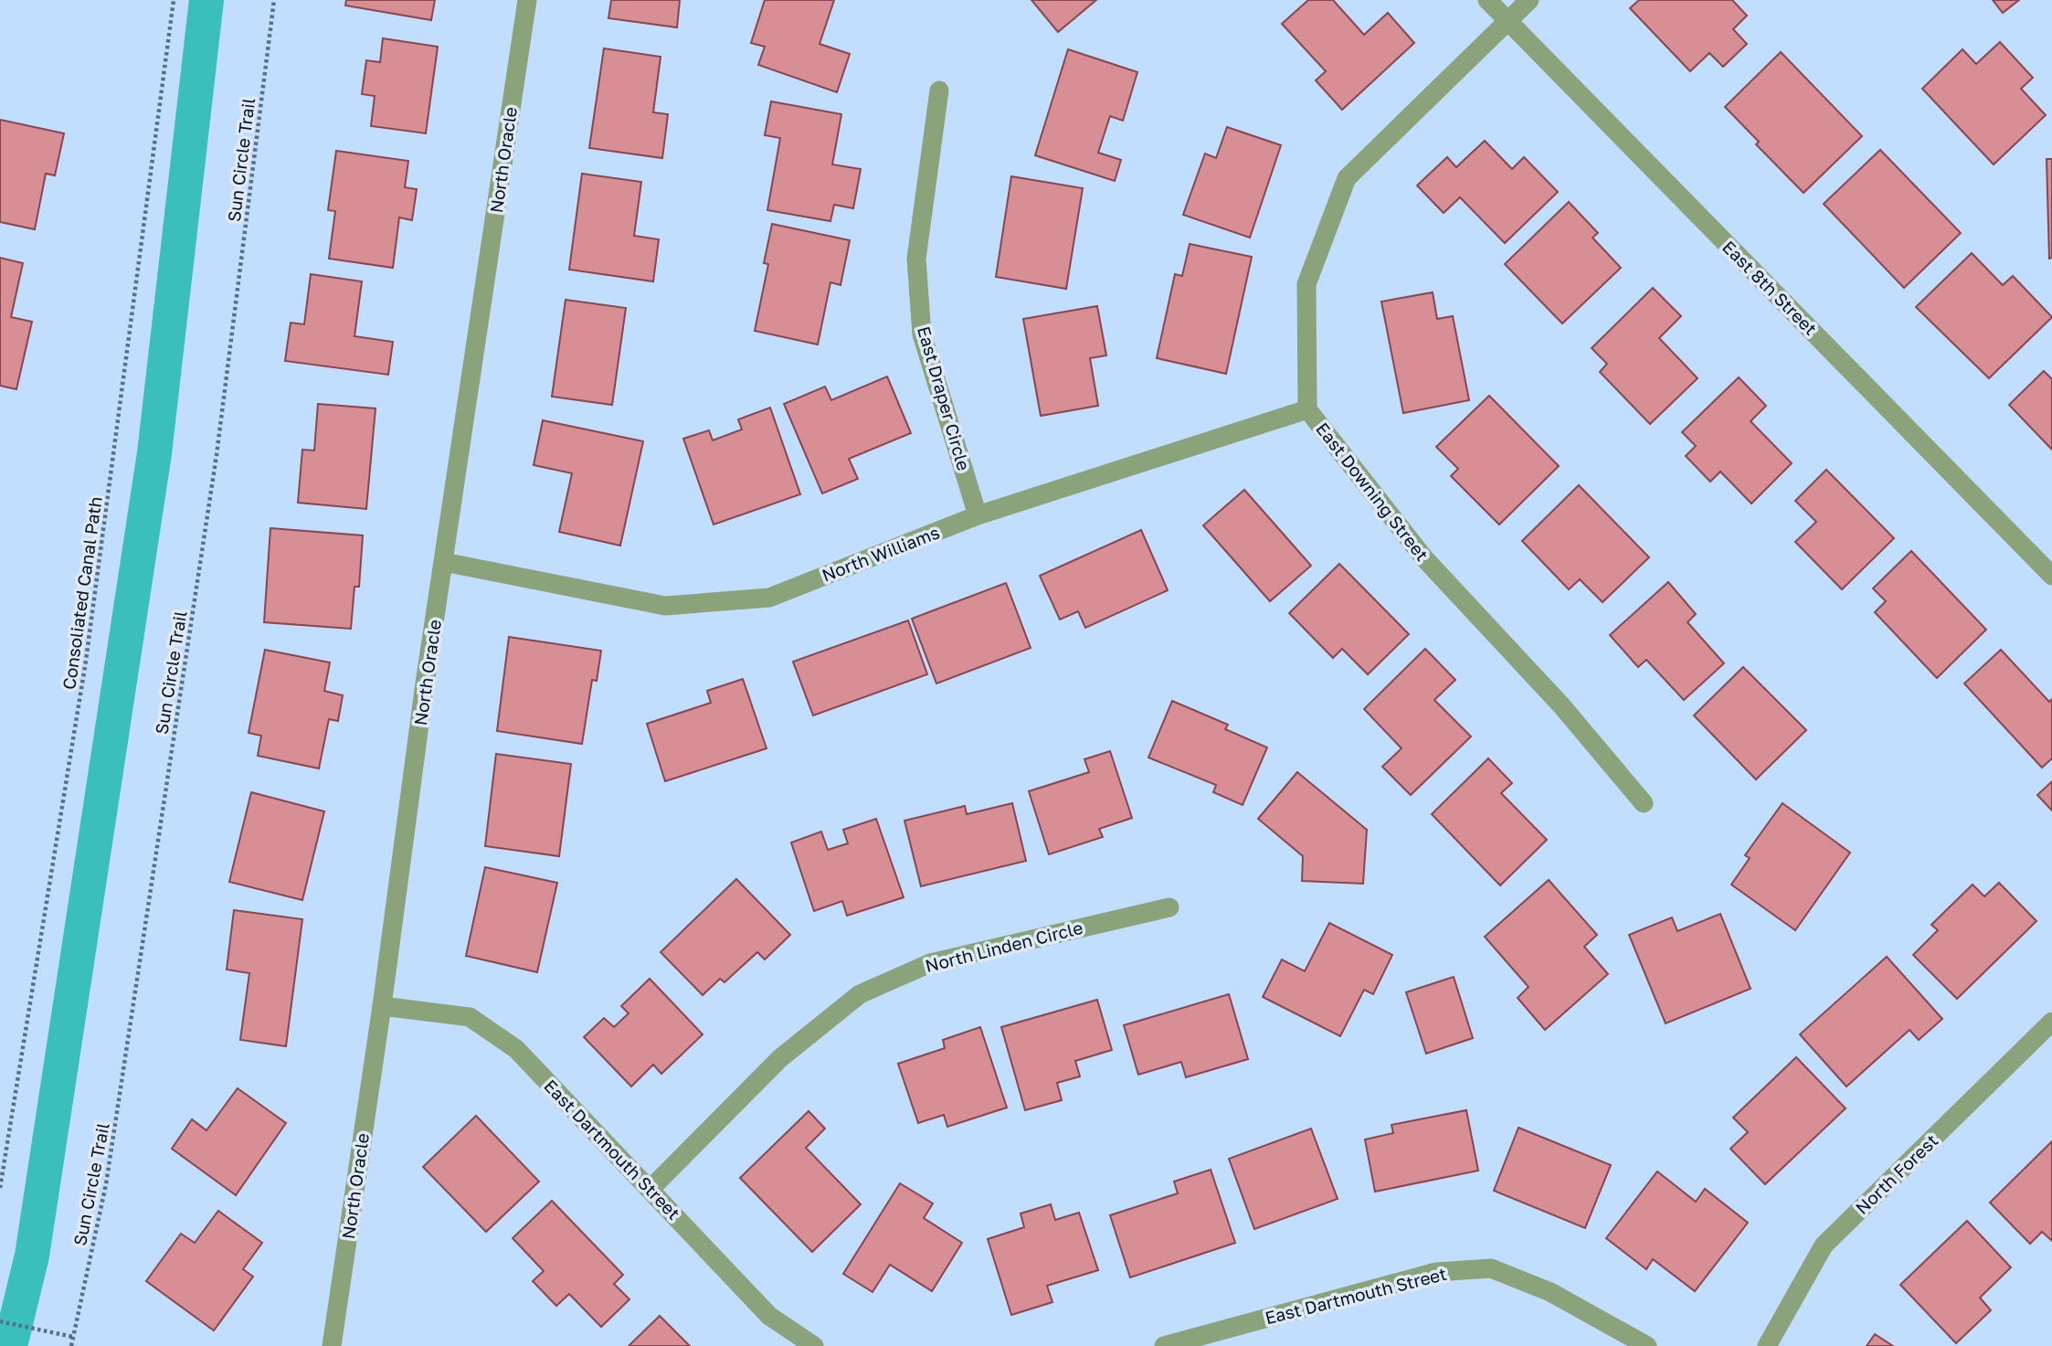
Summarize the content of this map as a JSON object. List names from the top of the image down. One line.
{"streets":{"street":["North Oracle","East 8th Street","East Draper Circle","East Downing Street","North Williams","North Linden Circle","East Dartmouth Street","North Forest"],"path":["Sun Circle Trail","Consoliated Canal Path"]},"crossings":[["North Oracle","North Williams"],["North Oracle","East Dartmouth Street"],["East 8th Street","East Downing Street"],["East Draper Circle","North Williams"],["East Downing Street","North Williams"],["North Linden Circle","East Dartmouth Street"]]}
